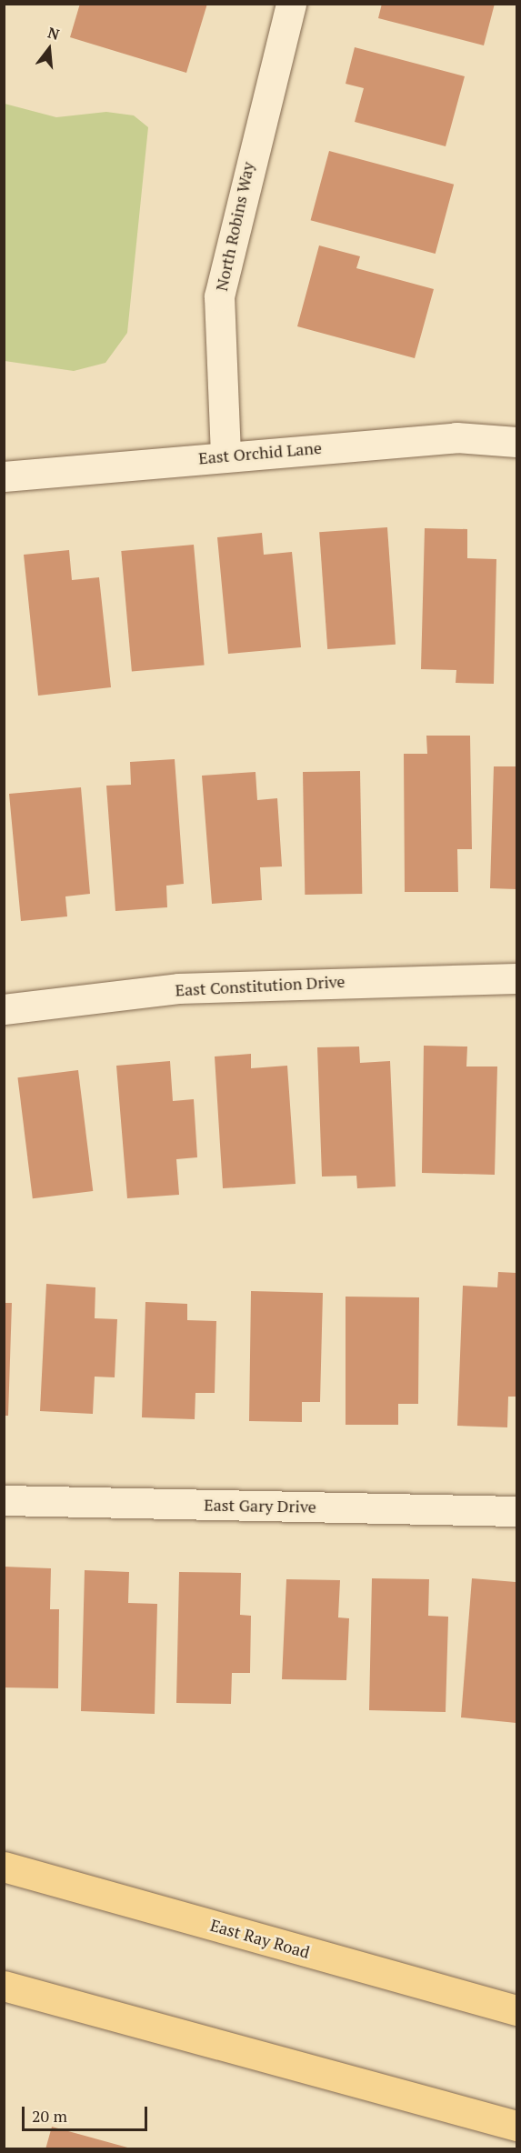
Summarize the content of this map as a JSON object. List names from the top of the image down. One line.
{"streets":{"main road":["East Ray Road"],"street":["North Robins Way","East Orchid Lane","East Constitution Drive","East Gary Drive"]},"crossings":[["North Robins Way","East Orchid Lane"]],"scale_bar":"20 m","north":"top"}
